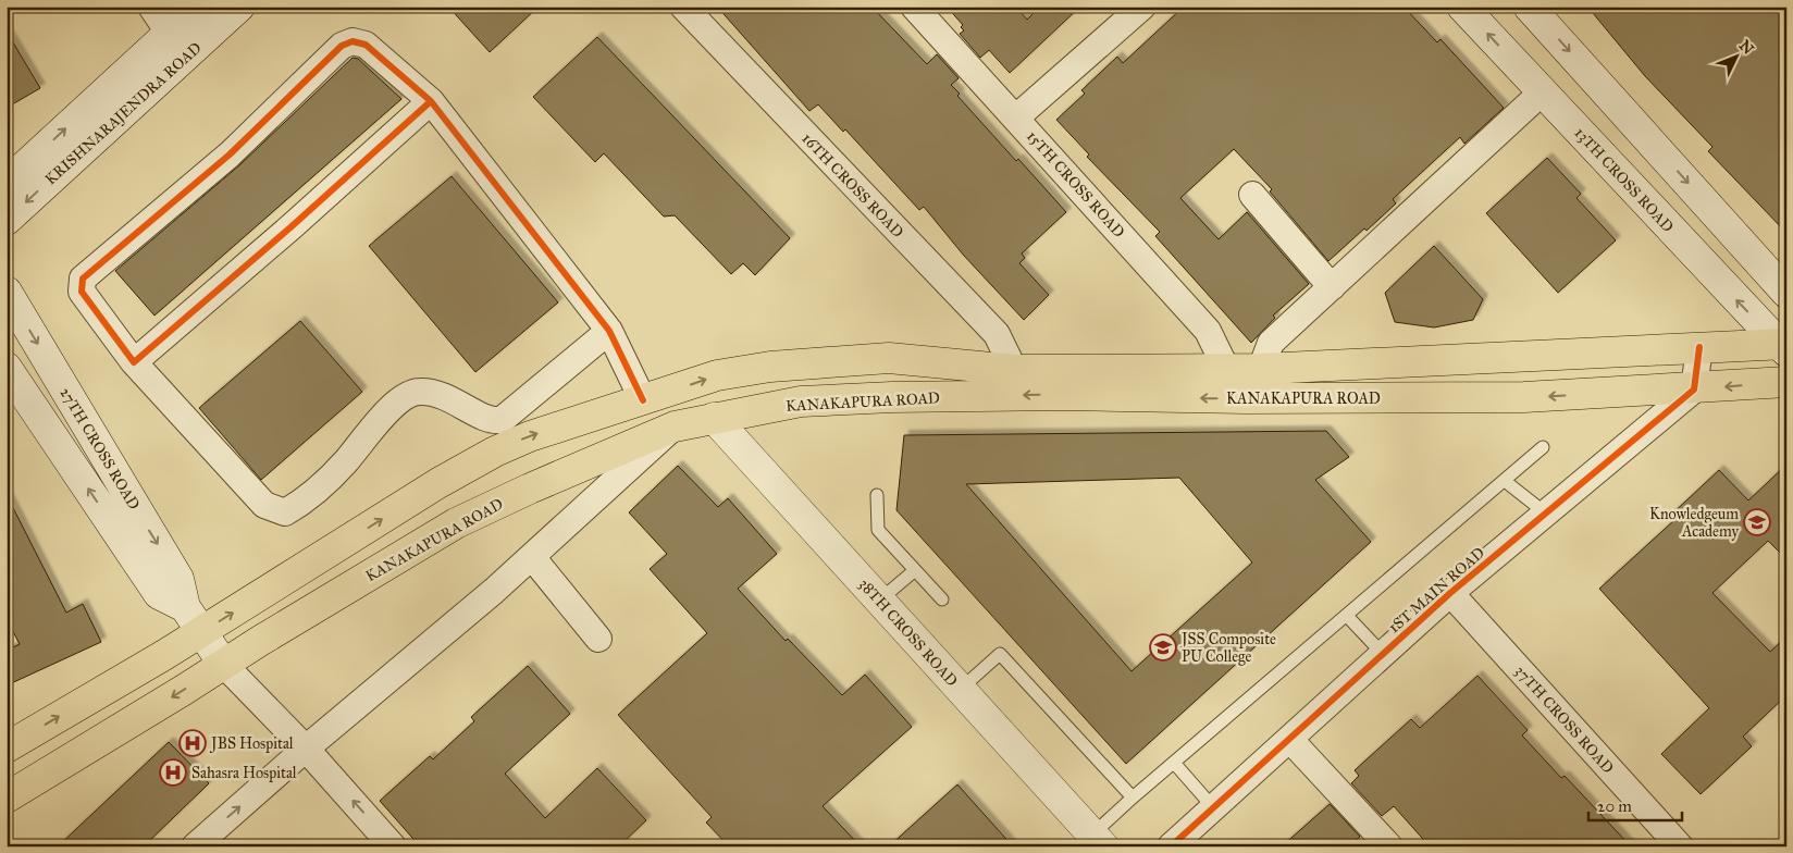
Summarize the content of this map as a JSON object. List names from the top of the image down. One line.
{"streets":{"main road":["KRISHNARAJENDRA ROAD","13TH CROSS ROAD","KANAKAPURA ROAD","27TH CROSS ROAD","38TH CROSS ROAD"],"street":["15TH CROSS ROAD","16TH CROSS ROAD","1ST MAIN ROAD","37TH CROSS ROAD"]},"crossings":[["13TH CROSS ROAD","KANAKAPURA ROAD"],["15TH CROSS ROAD","KANAKAPURA ROAD"],["16TH CROSS ROAD","KANAKAPURA ROAD"],["KANAKAPURA ROAD","27TH CROSS ROAD"],["KANAKAPURA ROAD","1ST MAIN ROAD"],["KANAKAPURA ROAD","38TH CROSS ROAD"],["1ST MAIN ROAD","37TH CROSS ROAD"]],"places":{"school or university":["Knowledgeum Academy","JSS Composite PU College"],"hospital":["JBS Hospital","Sahasra Hospital"]},"scale_bar":"20 m","north":"top right"}
